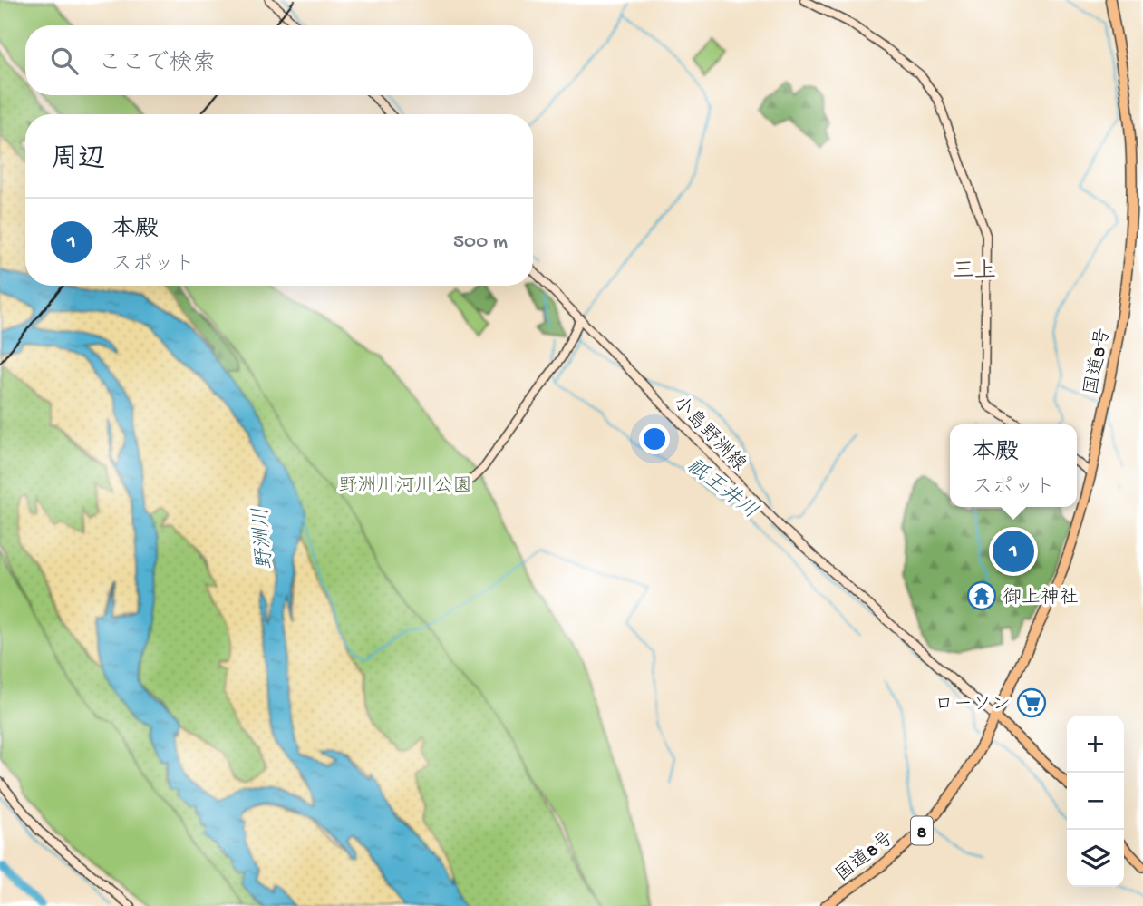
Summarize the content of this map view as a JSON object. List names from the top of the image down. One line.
{"streets":{"highway":["国道8号","8"],"street":["小島野洲線"]},"crossings":[["国道8号","小島野洲線"]],"districts":["三上"],"water":["祇王井川","野洲川"],"parks":["野洲川河川公園"],"places":{"temple":["御上神社"],"supermarket":["ローソン"]},"page":{"search":"ここで検索","heading":"周辺","list":[{"mark":"1","name":"本殿","note":"スポット","value":"500 m"}],"popup":["本殿","スポット"],"pins":"1","map_buttons":["+","−"]}}
